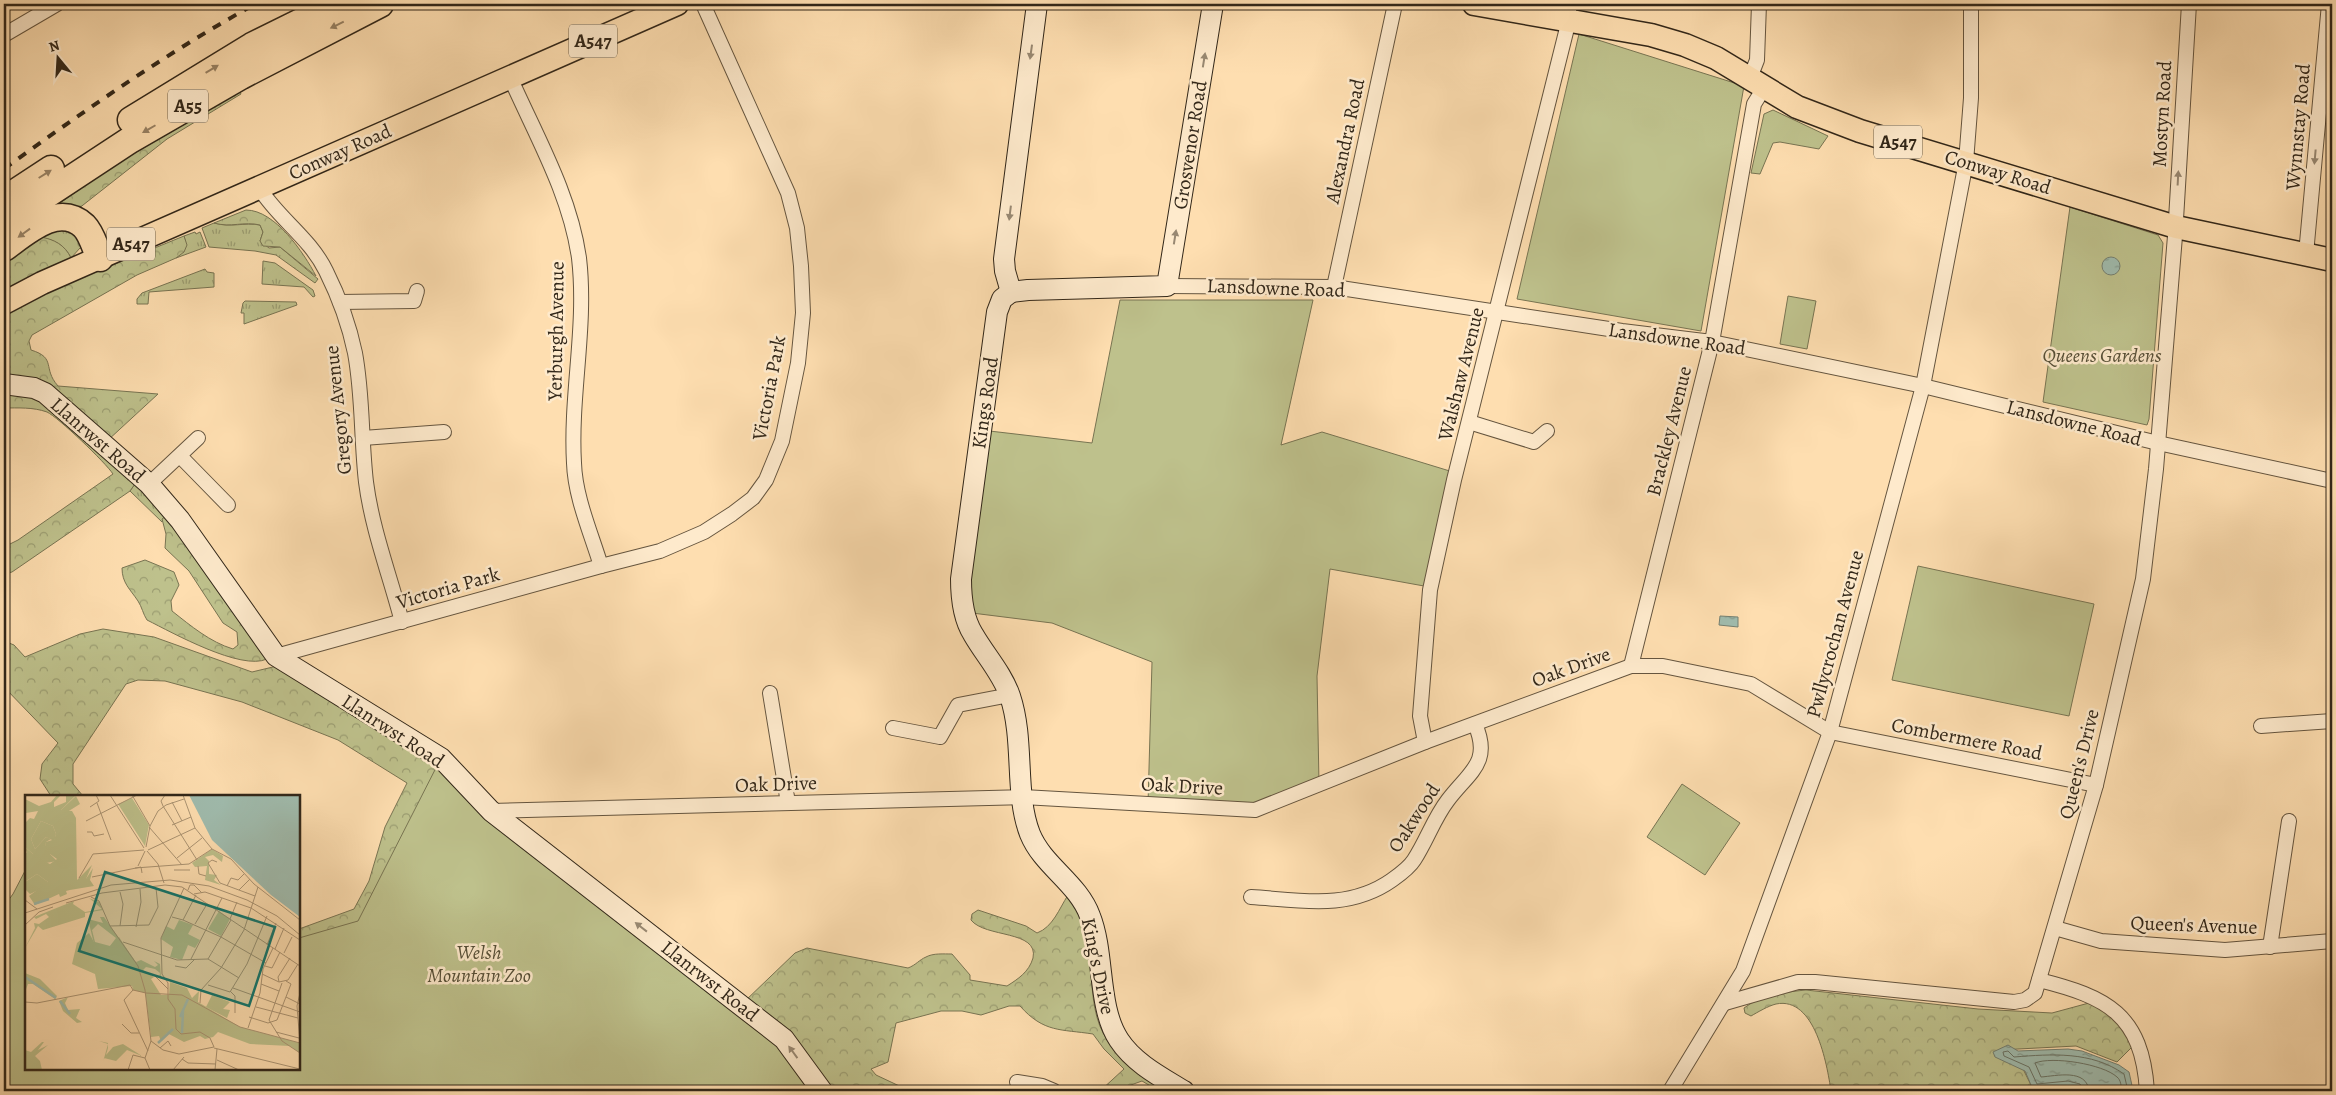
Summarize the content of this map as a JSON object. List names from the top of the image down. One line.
{"streets":{"highway":["A55"],"main road":["A547","Grosvenor Road","Conway Road","Lansdowne Road","Kings Road","Llanrwst Road","King's Drive"],"street":["Mostyn Road","Wynnstay Road","Alexandra Road","Yerburgh Avenue","Walshaw Avenue","Victoria Park","Gregory Avenue","Brackley Avenue","Pwllycrochan Avenue","Oak Drive","Combermere Road","Queen's Drive","Oakwood","Queen's Avenue"]},"crossings":[["Mostyn Road","Conway Road"],["Mostyn Road","Queen's Drive"],["Wynnstay Road","Conway Road"],["Alexandra Road","Lansdowne Road"],["Grosvenor Road","Lansdowne Road"],["Conway Road","Yerburgh Avenue"],["Conway Road","Walshaw Avenue"],["Conway Road","Gregory Avenue"],["Conway Road","Brackley Avenue"],["Conway Road","Pwllycrochan Avenue"],["Conway Road","Queen's Drive"],["Lansdowne Road","Walshaw Avenue"],["Lansdowne Road","Kings Road"],["Lansdowne Road","Brackley Avenue"],["Lansdowne Road","Pwllycrochan Avenue"],["Lansdowne Road","Queen's Drive"],["Yerburgh Avenue","Victoria Park"],["Walshaw Avenue","Oak Drive"],["Victoria Park","Gregory Avenue"],["Victoria Park","Llanrwst Road"],["Kings Road","Oak Drive"],["Kings Road","King's Drive"],["Brackley Avenue","Oak Drive"],["Llanrwst Road","Oak Drive"],["Pwllycrochan Avenue","Oak Drive"],["Pwllycrochan Avenue","Combermere Road"],["Pwllycrochan Avenue","Queen's Drive"],["Oak Drive","Combermere Road"],["Oak Drive","Oakwood"],["Oak Drive","King's Drive"],["Combermere Road","Queen's Drive"],["Queen's Drive","Queen's Avenue"]],"one_way":["Mostyn Road","Wynnstay Road","Llanrwst Road"],"parks":["Queens Gardens","Welsh Mountain Zoo"],"north":"top"}
